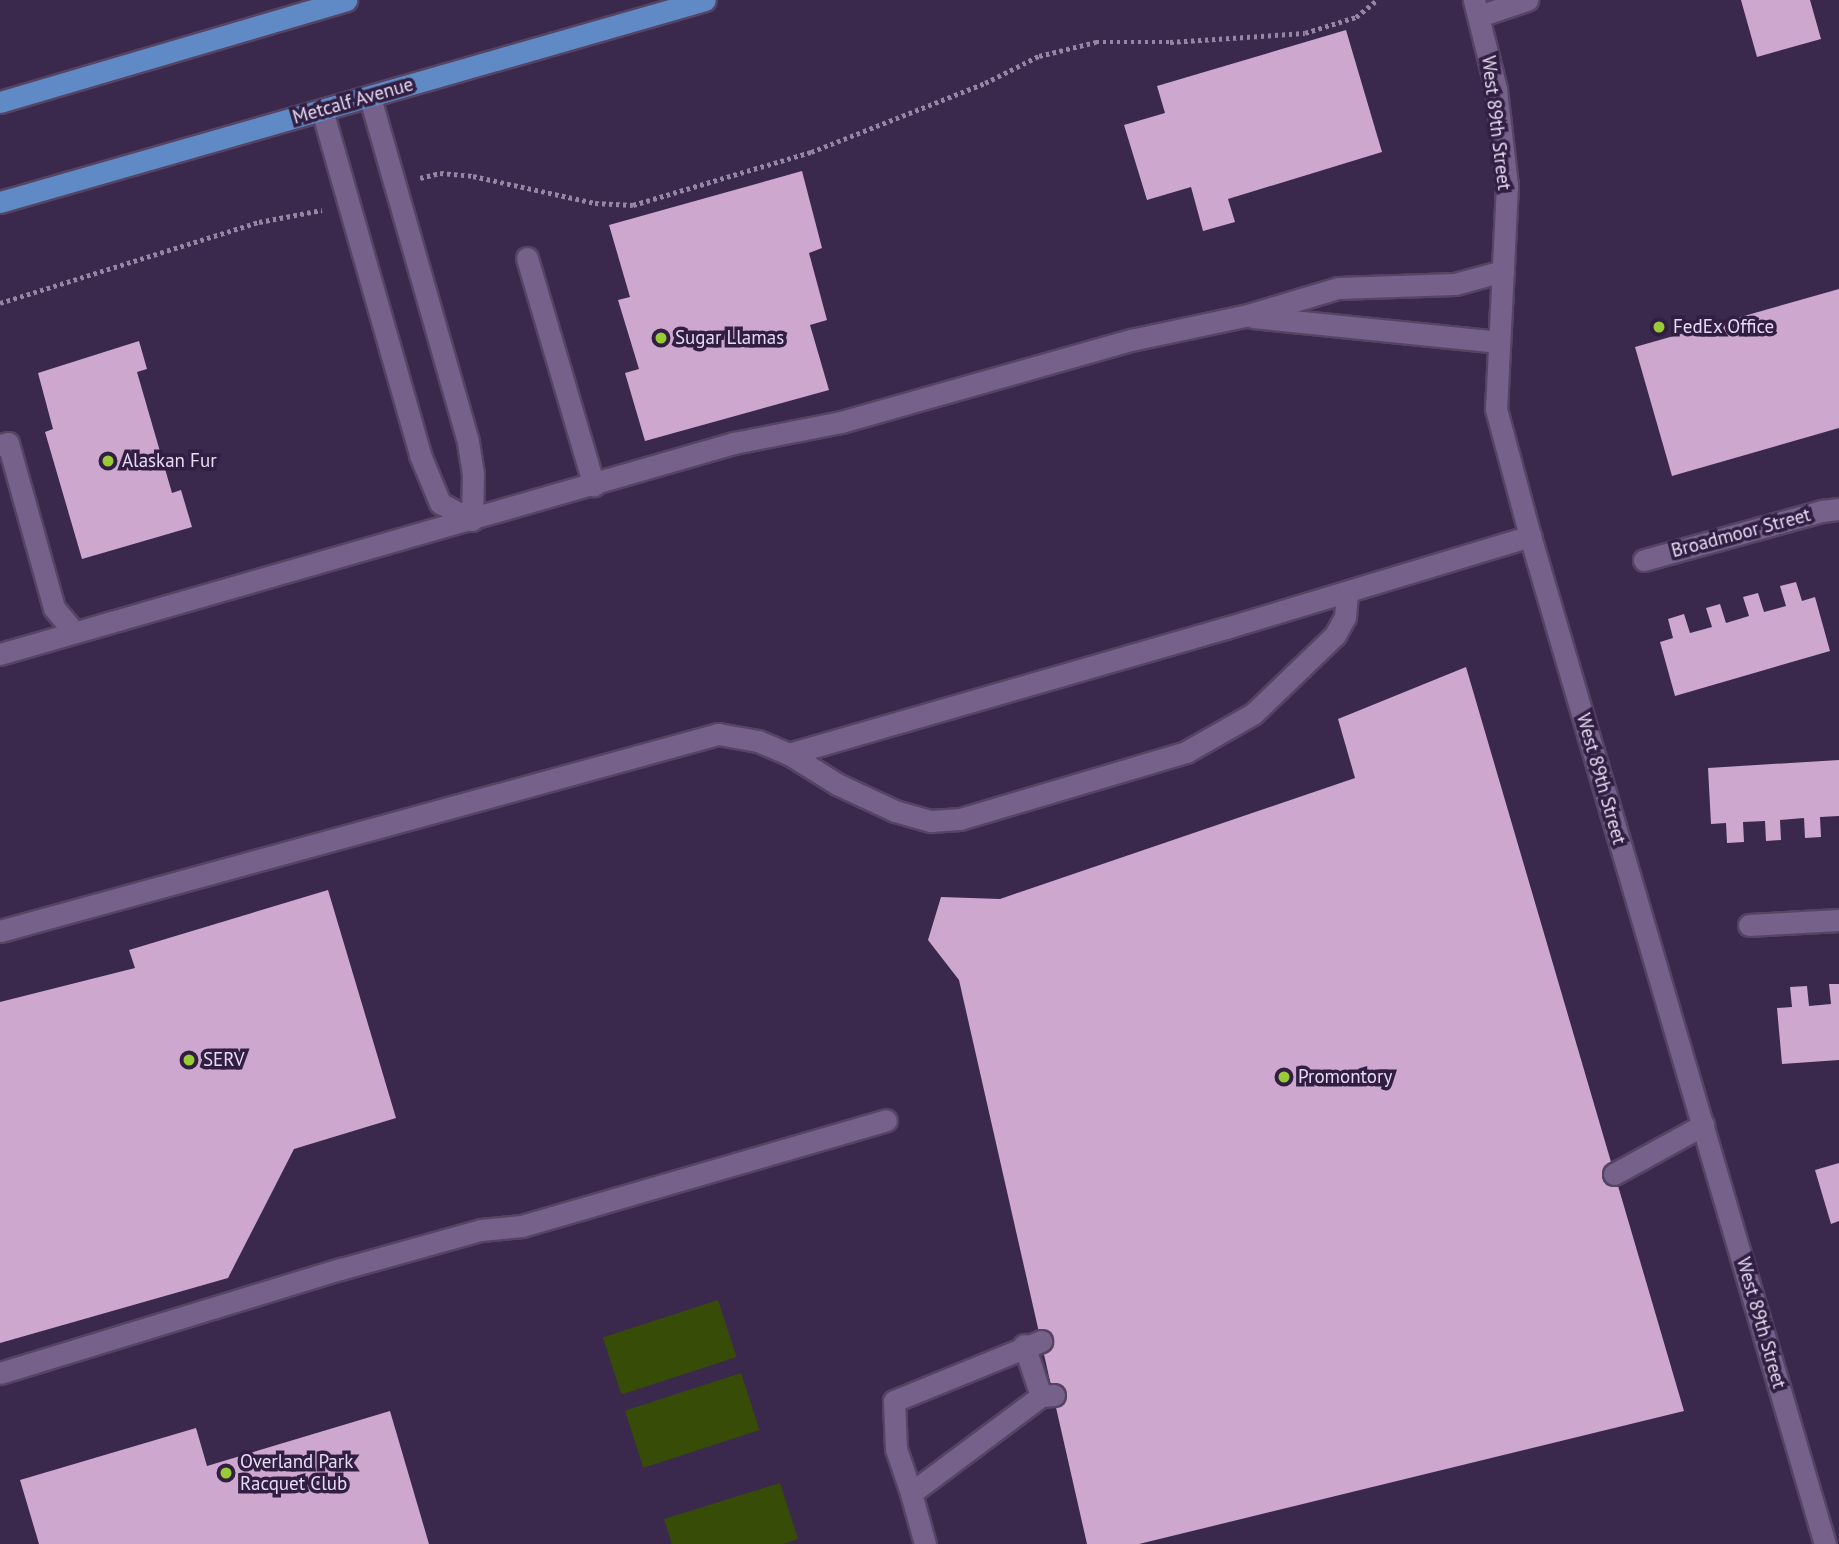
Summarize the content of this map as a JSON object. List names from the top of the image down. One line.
{"streets":{"main road":["Metcalf Avenue"],"street":["West 89th Street","Broadmoor Street"]},"places":["FedEx Office","Sugar Llamas","Alaskan Fur","SERV","Promontory","Overland Park Racquet Club"]}
